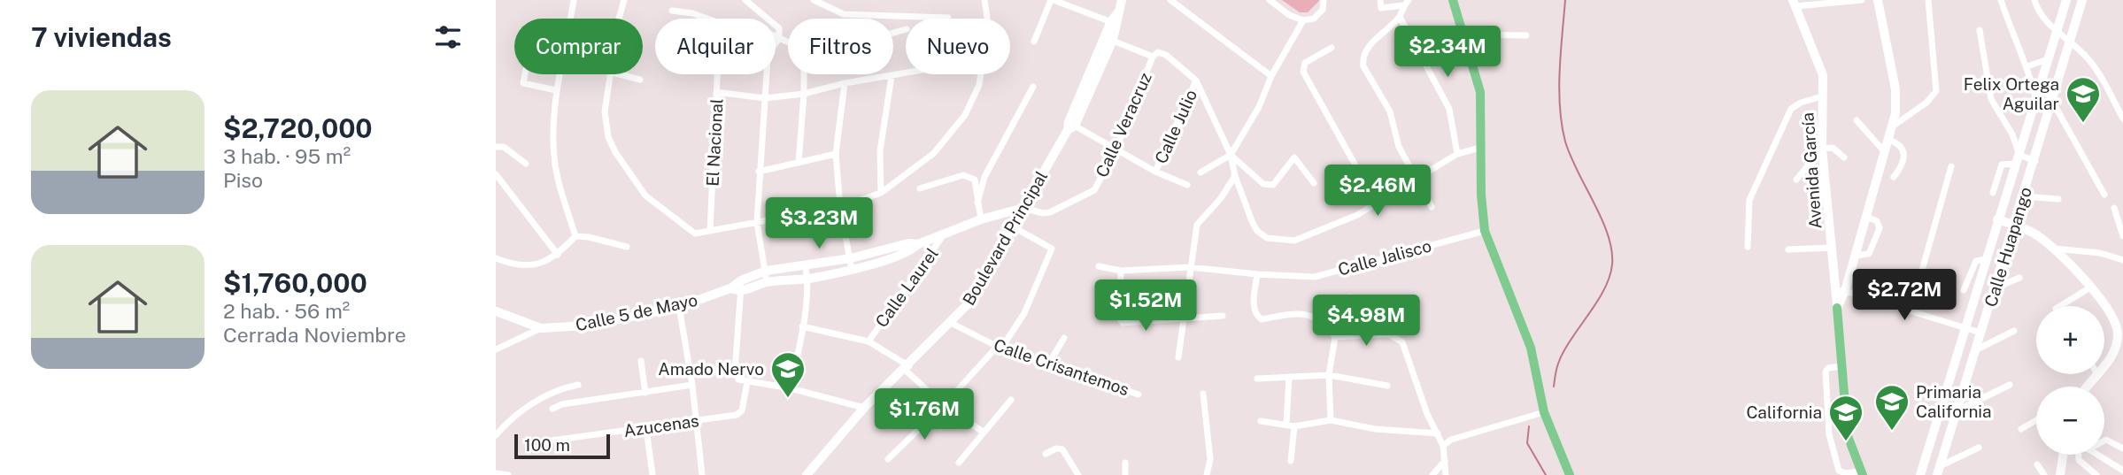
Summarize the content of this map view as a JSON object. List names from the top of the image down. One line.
{"streets":{"main road":["Avenida García"],"street":["Calle Veracruz","Calle Julio","El Nacional","Boulevard Principal","Calle Huapango","Calle Jalisco","Calle Laurel","Calle 5 de Mayo","Calle Crisantemos","Azucenas"]},"crossings":[["Calle Veracruz","Boulevard Principal"],["Calle Veracruz","Calle 5 de Mayo"],["Boulevard Principal","Calle 5 de Mayo"],["Boulevard Principal","Calle Crisantemos"],["Calle Laurel","Calle 5 de Mayo"]],"places":{"school or university":["Felix Ortega Aguilar","Amado Nervo","Primaria California","California"]},"scale_bar":"100 m","page":{"heading":"7 viviendas","chip":["Comprar","Alquilar","Filtros","Nuevo"],"price":["$2.34M","$2.46M","$3.23M","$2.72M","$1.52M","$4.98M","$1.76M"],"list":[{"name":"$2,720,000","note":"3 hab. · 95 m² · Piso"},{"name":"$1,760,000","note":"2 hab. · 56 m² · Cerrada Noviembre"}],"map_buttons":["+","−"],"scale":"100 m"}}
